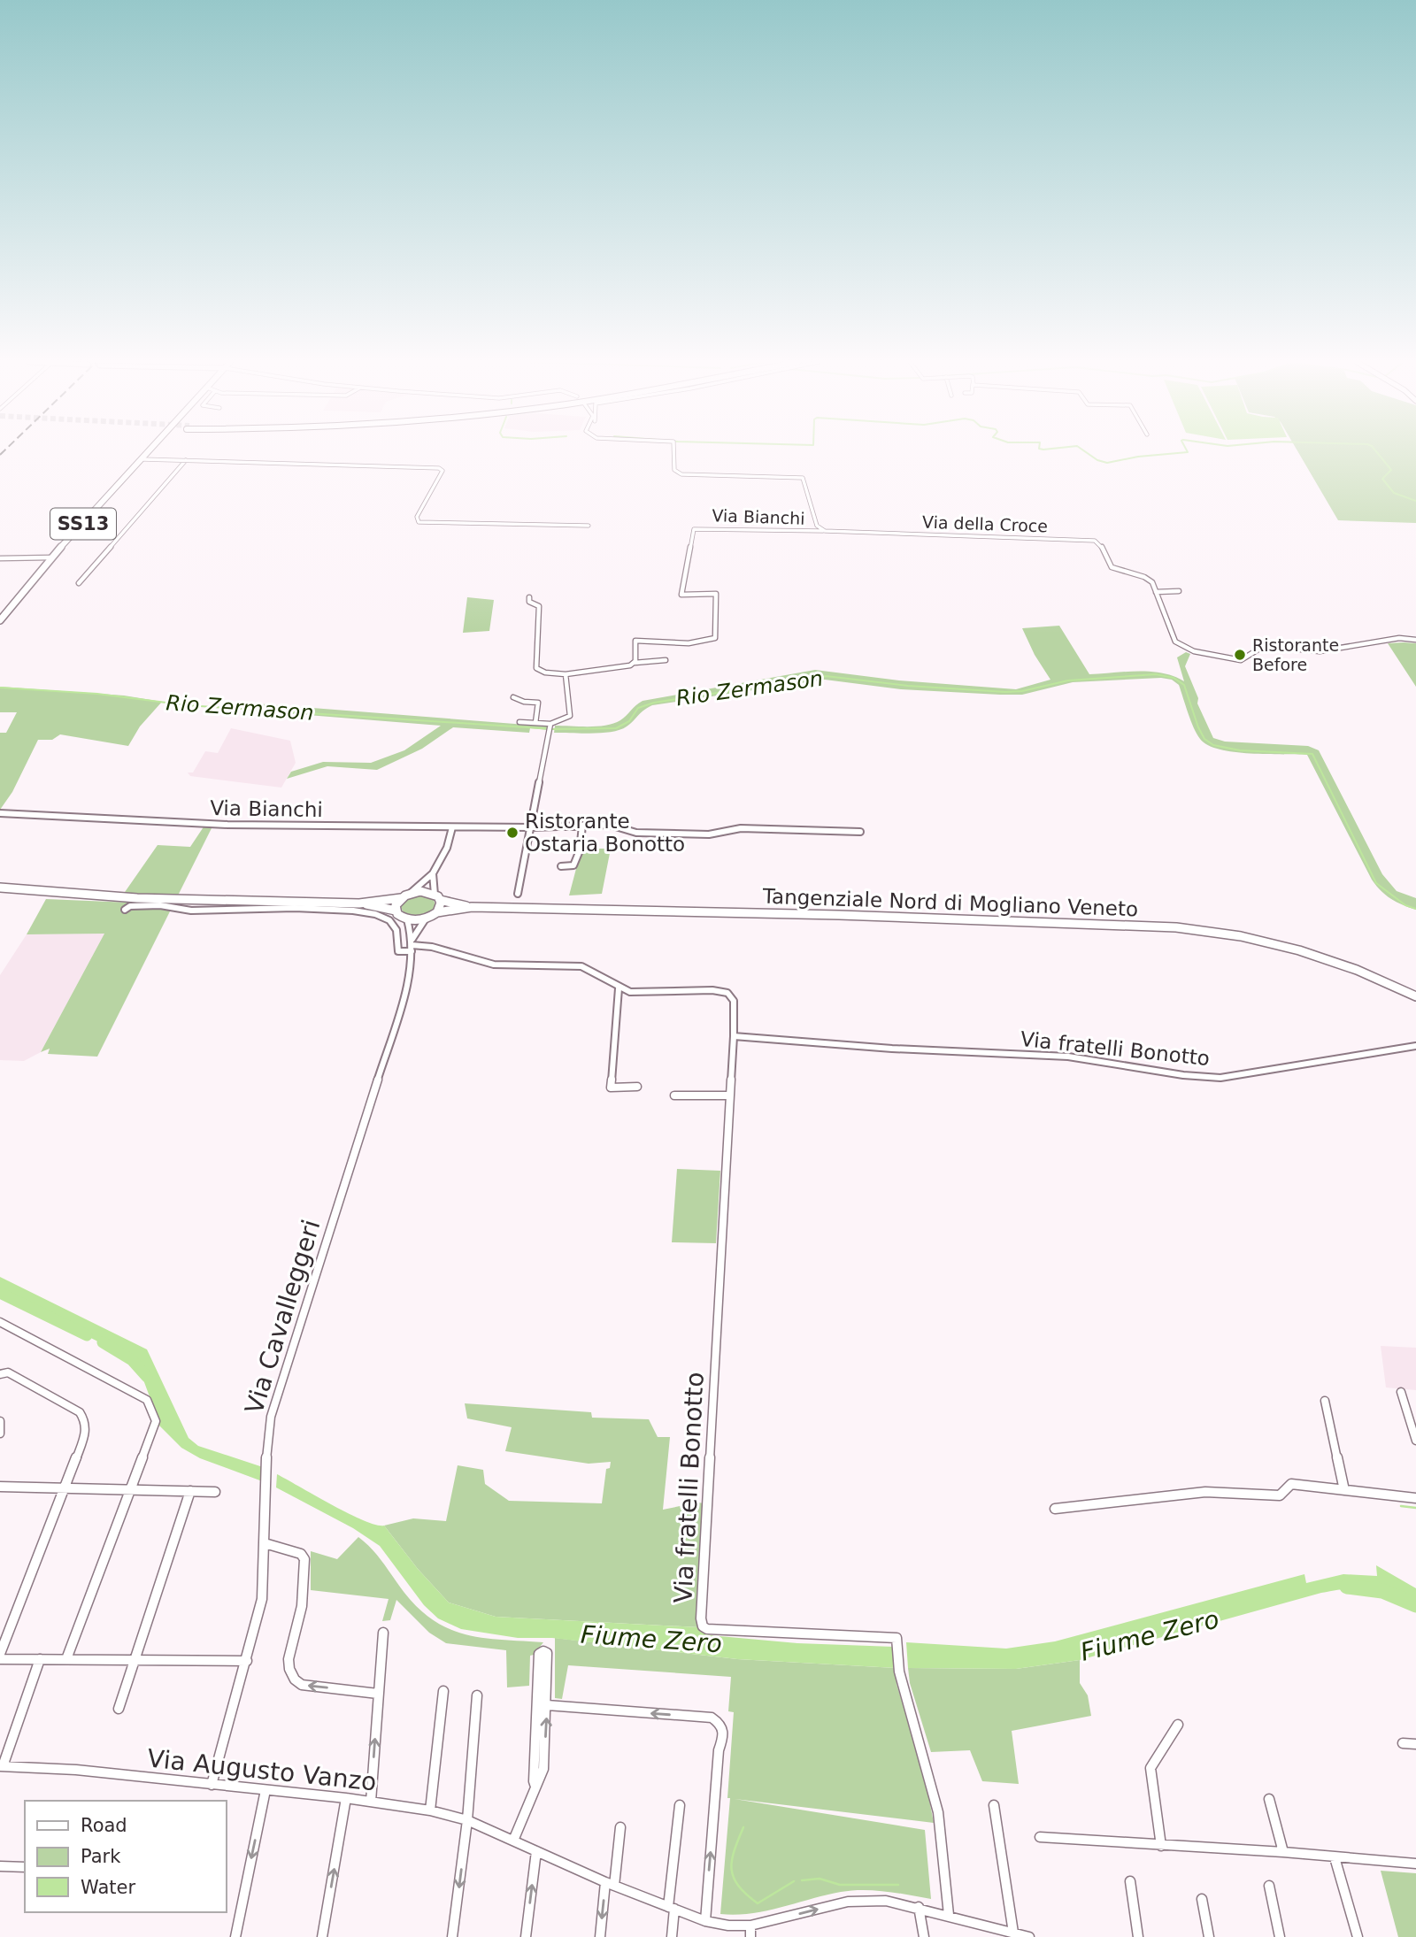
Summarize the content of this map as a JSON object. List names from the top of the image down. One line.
{"streets":{"main road":["SS13","Tangenziale Nord di Mogliano Veneto"],"street":["Via Bianchi","Via della Croce","Via fratelli Bonotto","Via Cavalleggeri","Via Augusto Vanzo"]},"crossings":[["Via Bianchi","Via della Croce"],["Via fratelli Bonotto","Via Cavalleggeri"],["Via fratelli Bonotto","Via Augusto Vanzo"],["Via Cavalleggeri","Via Augusto Vanzo"]],"water":["Rio Zermason","Fiume Zero"],"places":["Ristorante Before","Ristorante Ostaria Bonotto"],"legend":["Road","Park","Water"]}
